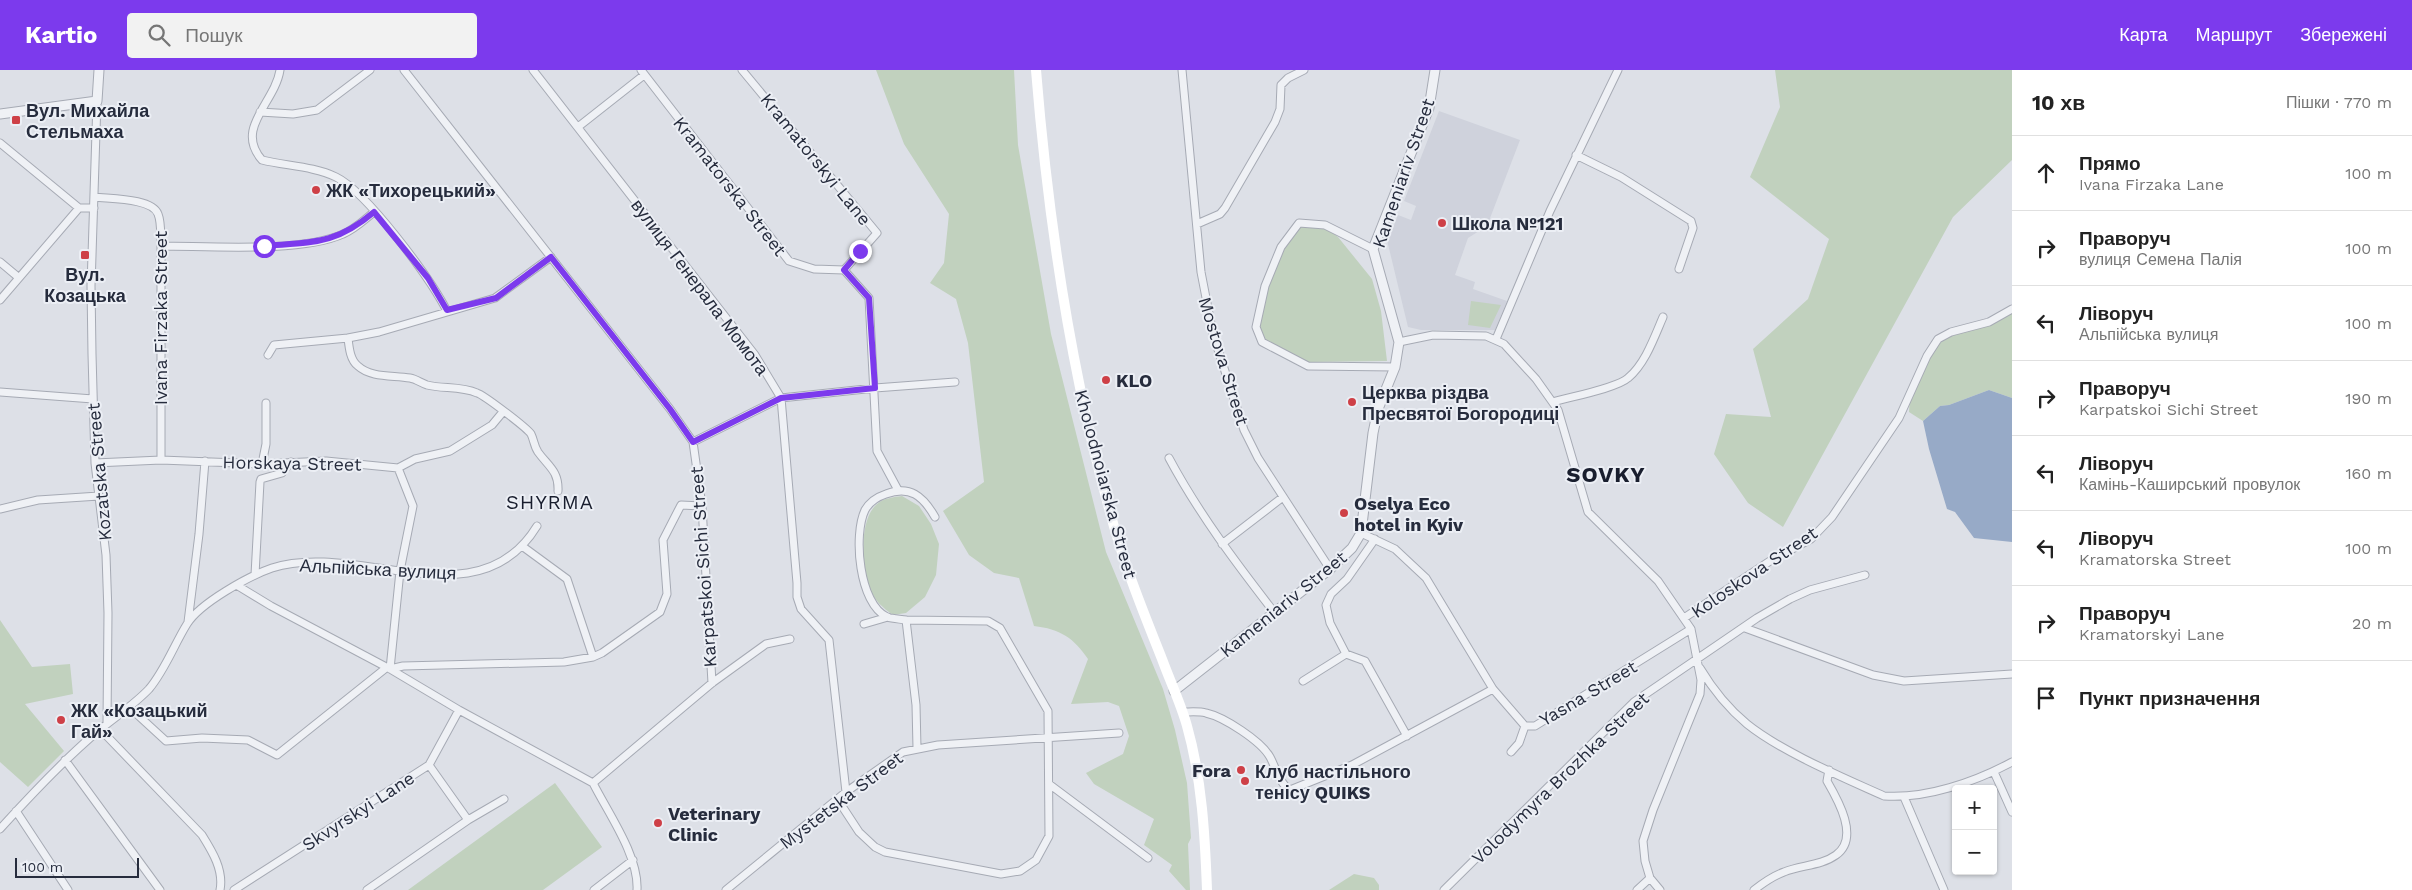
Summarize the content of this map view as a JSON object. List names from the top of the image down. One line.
{"streets":{"main road":["Kholodnoiarska Street"],"street":["Kramatorskyi Lane","Kameniariv Street","Kramatorska Street","вулиця Генерала Момота","Ivana Firzaka Street","Mostova Street","Horskaya Street","Kozatska Street","Karpatskoi Sichi Street","Альпійська вулиця","Koloskova Street","Yasna Street","Volodymyra Brozhka Street","Mystetska Street","Skvyrskyi Lane"]},"crossings":[["Kramatorskyi Lane","Kramatorska Street"],["Kameniariv Street","Mostova Street"],["Kameniariv Street","Kholodnoiarska Street"],["Kameniariv Street","Yasna Street"],["вулиця Генерала Момота","Mystetska Street"],["Ivana Firzaka Street","Horskaya Street"],["Ivana Firzaka Street","Kozatska Street"],["Horskaya Street","Kozatska Street"],["Horskaya Street","Альпійська вулиця"],["Kozatska Street","Альпійська вулиця"]],"districts":["SOVKY","SHYRMA"],"places":{"transit":["Вул. Михайла Стельмаха","Вул. Козацька"],"other":["ЖК «Тихорецький»","Школа №121","KLO","Церква різдва Пресвятої Богородиці","Oselya Eco hotel in Kyiv","ЖК «Козацький Гай»","Fora","Клуб настільного тенісу QUIKS","Veterinary Clinic"]},"scale_bar":"100 m","page":{"header":"Kartio","search":"Пошук","nav":["Карта","Маршрут","Збережені"],"heading":["10 хв","Пішки · 770 m"],"list":[["Прямо","Ivana Firzaka Lane","100 m"],["Праворуч","вулиця Семена Палія","100 m"],["Ліворуч","Альпійська вулиця","100 m"],["Праворуч","Karpatskoi Sichi Street","190 m"],["Ліворуч","Камінь-Каширський провулок","160 m"],["Ліворуч","Kramatorska Street","100 m"],["Праворуч","Kramatorskyi Lane","20 m"],"Пункт призначення"],"map_buttons":["+","−"],"scale":"100 m"}}
